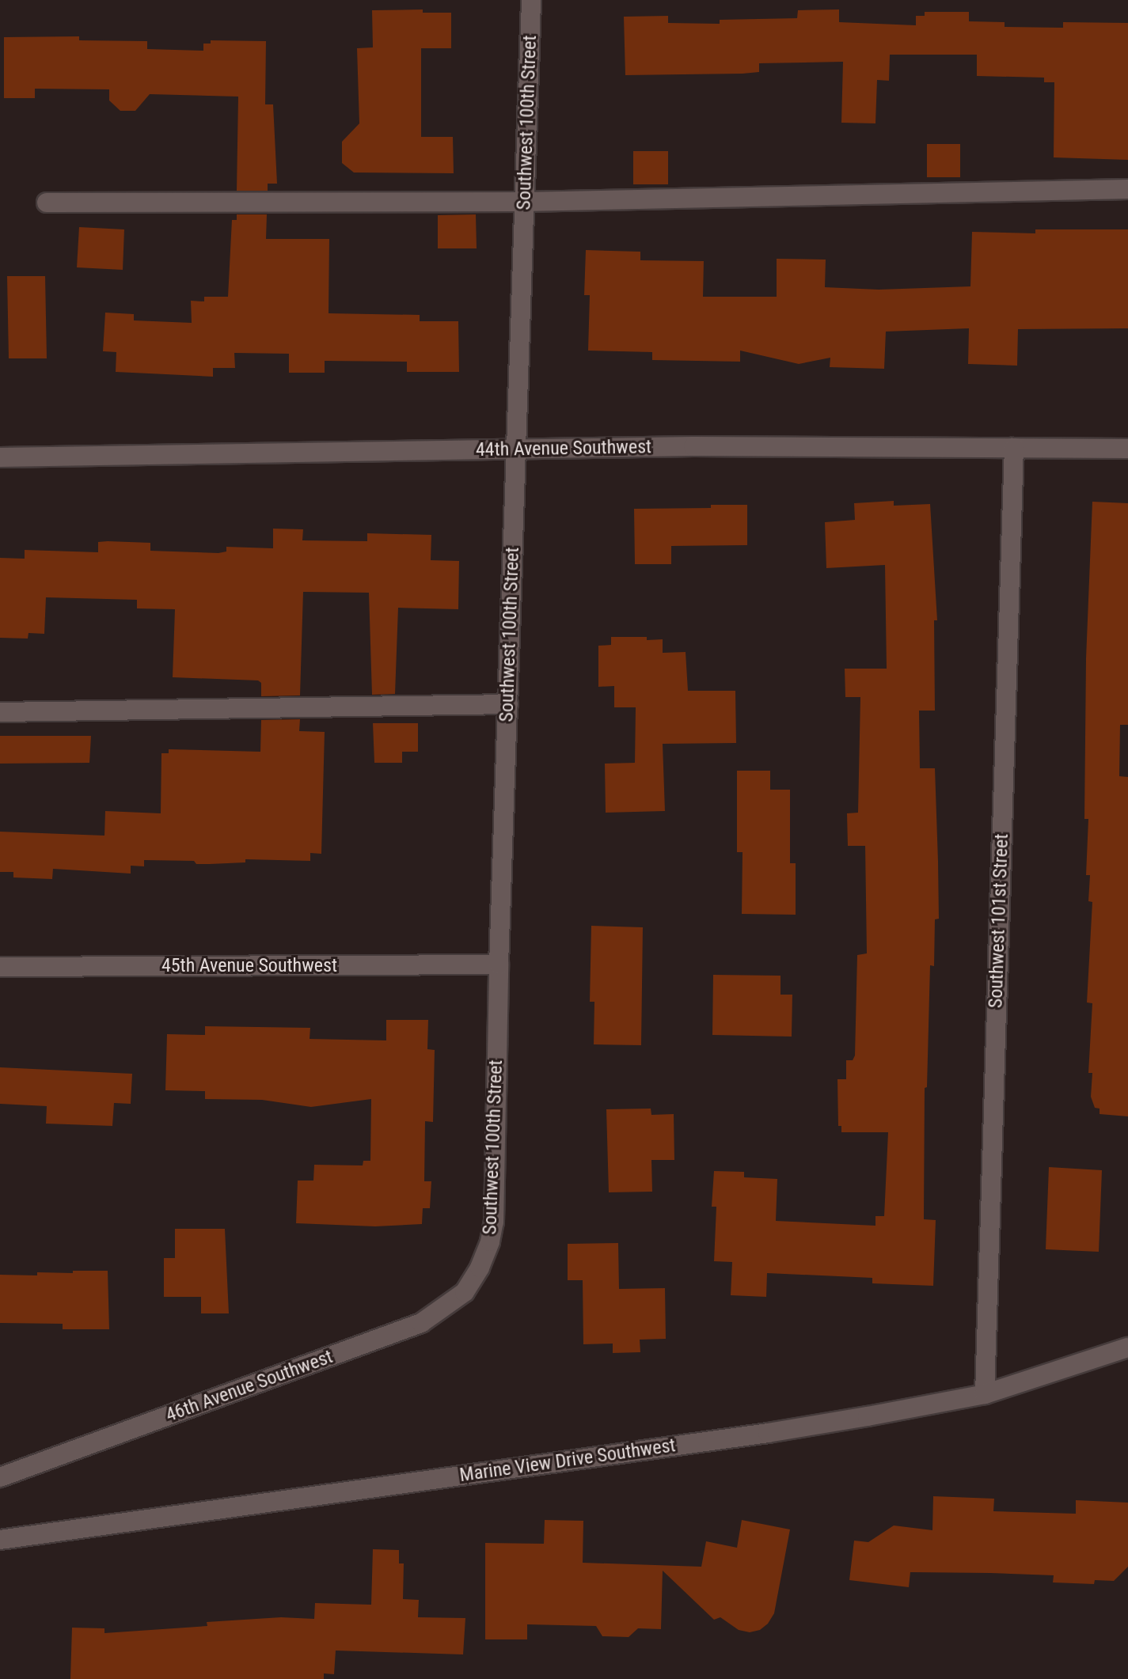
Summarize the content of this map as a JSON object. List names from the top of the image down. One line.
{"streets":{"street":["Southwest 100th Street","44th Avenue Southwest","Southwest 101st Street","45th Avenue Southwest","46th Avenue Southwest","Marine View Drive Southwest"]},"crossings":[["Southwest 100th Street","44th Avenue Southwest"],["Southwest 100th Street","45th Avenue Southwest"],["Southwest 100th Street","46th Avenue Southwest"],["44th Avenue Southwest","Southwest 101st Street"],["Southwest 101st Street","Marine View Drive Southwest"]]}
